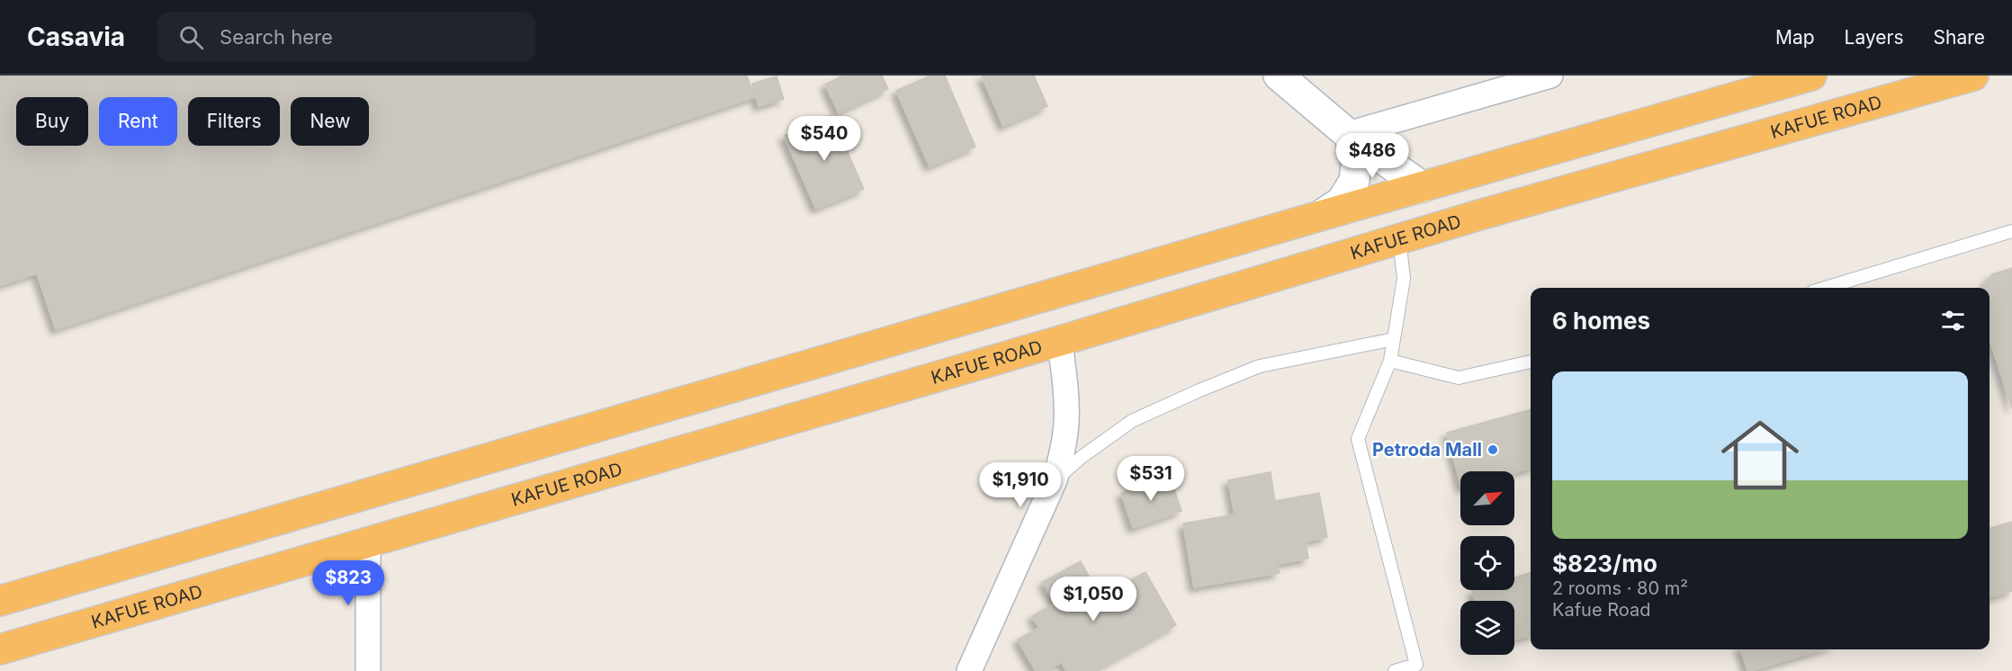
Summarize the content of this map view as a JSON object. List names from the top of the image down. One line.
{"streets":{"highway":["KAFUE ROAD"]},"places":["Petroda Mall"],"north":"top right","page":{"header":"Casavia","search":"Search here","nav":["Map","Layers","Share"],"chip":["Buy","Rent","Filters","New"],"price":["$540","$486","$531","$1,910","$823","$1,050"],"heading":"6 homes","list":[{"name":"$823/mo","note":"2 rooms · 80 m² · Kafue Road"}]}}
